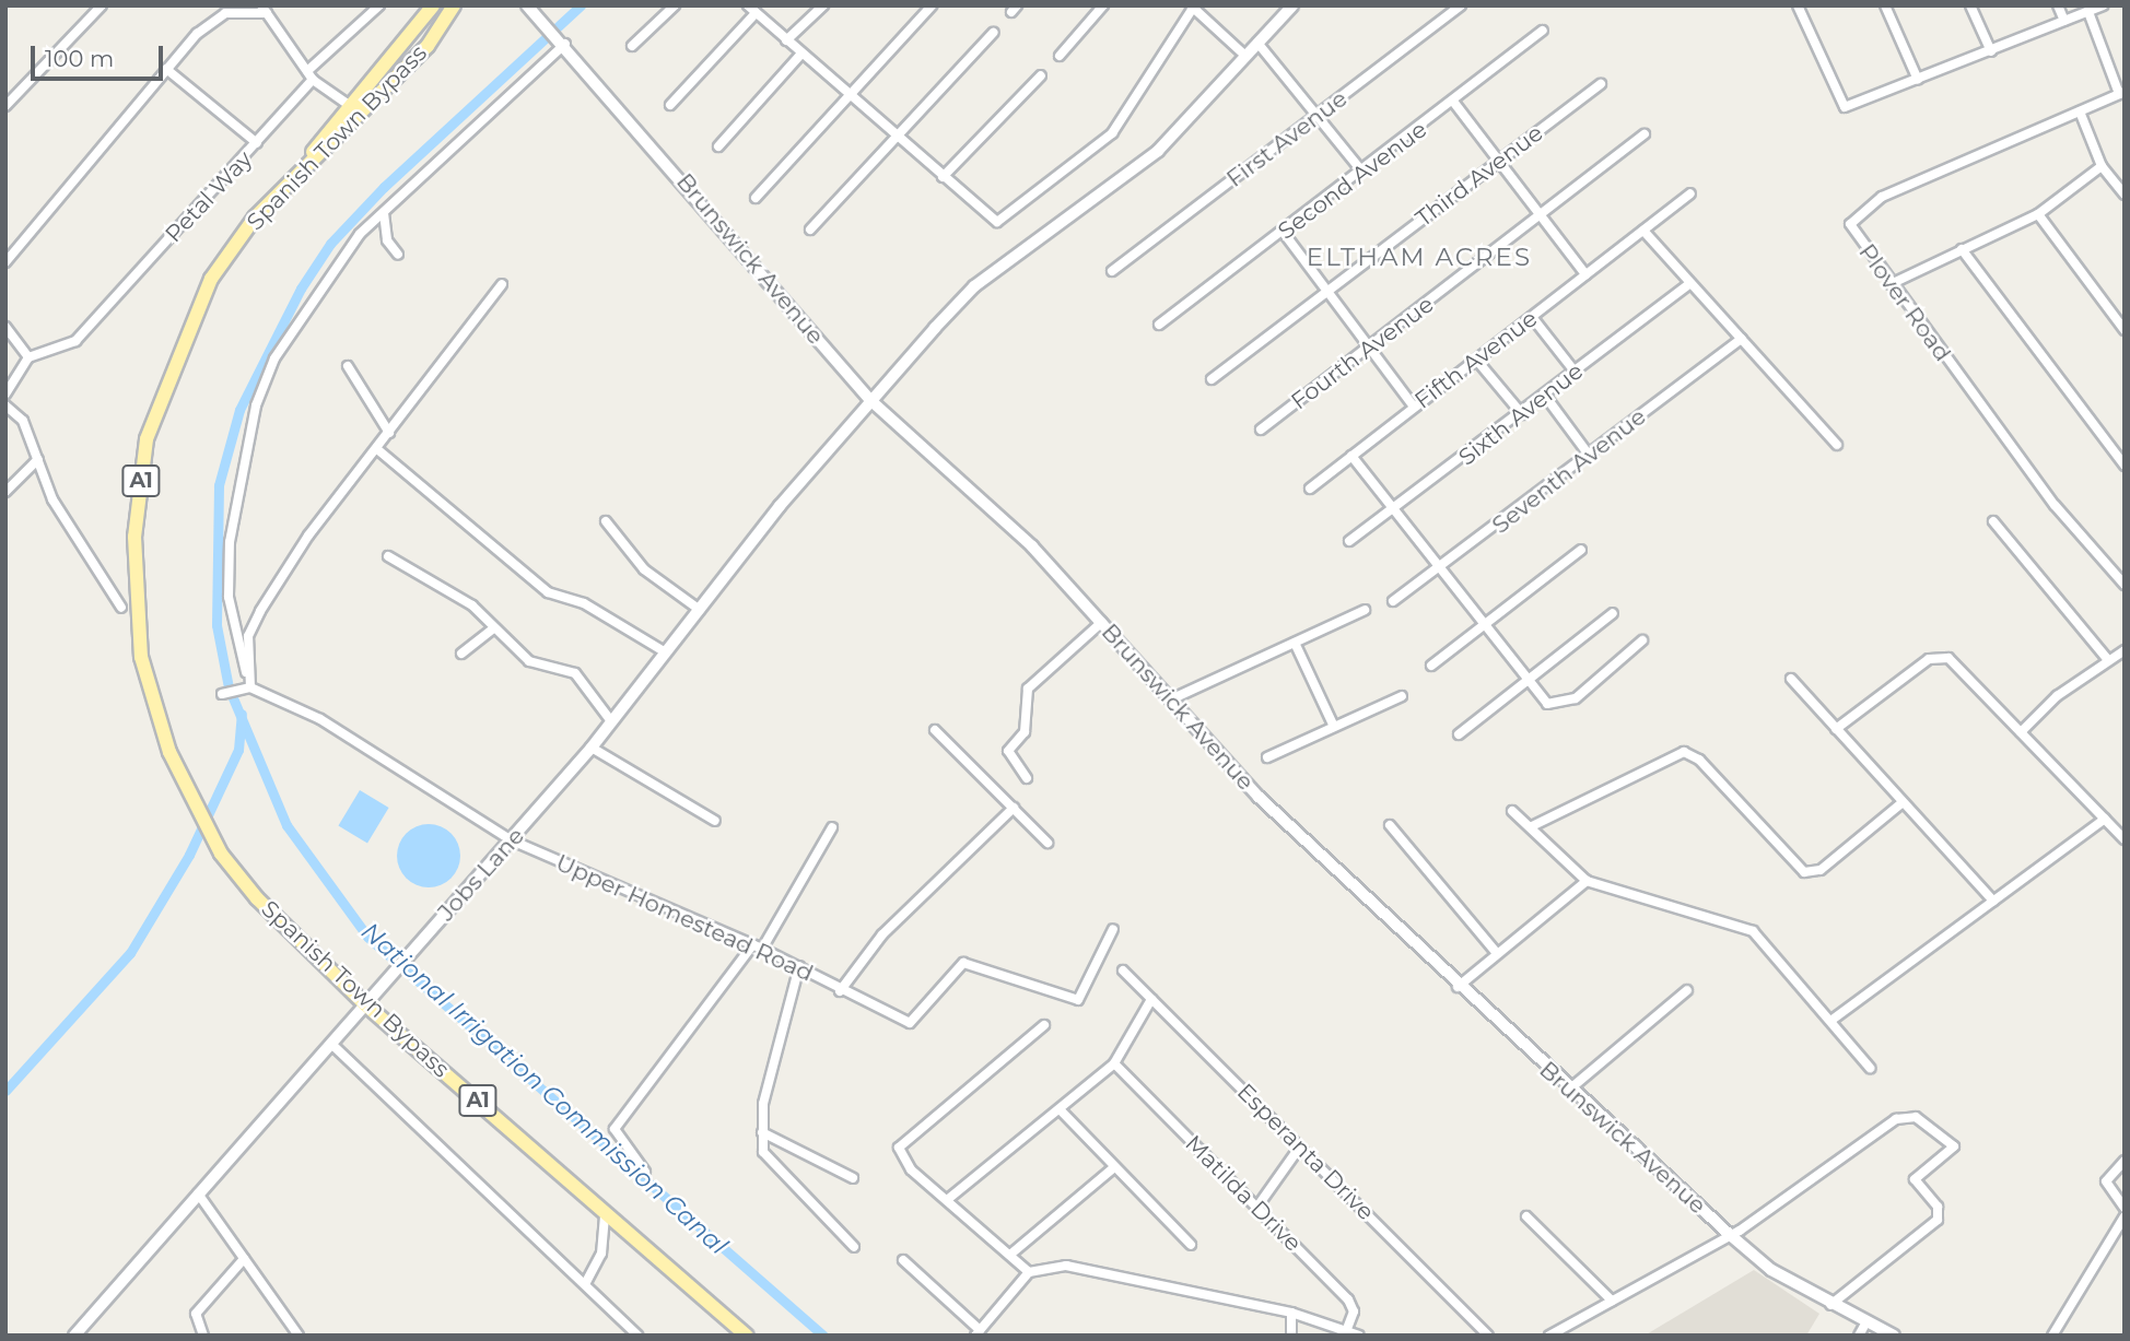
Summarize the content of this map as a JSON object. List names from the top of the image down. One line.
{"streets":{"main road":["Spanish Town Bypass","Brunswick Avenue","A1"],"street":["First Avenue","Third Avenue","Second Avenue","Petal Way","Plover Road","Fourth Avenue","Fifth Avenue","Sixth Avenue","Seventh Avenue","Jobs Lane","Upper Homestead Road","Esperanta Drive","Matilda Drive"]},"crossings":[["Spanish Town Bypass","A1"],["Spanish Town Bypass","Jobs Lane"],["Brunswick Avenue","Jobs Lane"],["Jobs Lane","Upper Homestead Road"]],"districts":["ELTHAM ACRES"],"water":["National Irrigation Commission Canal"],"scale_bar":"100 m"}
